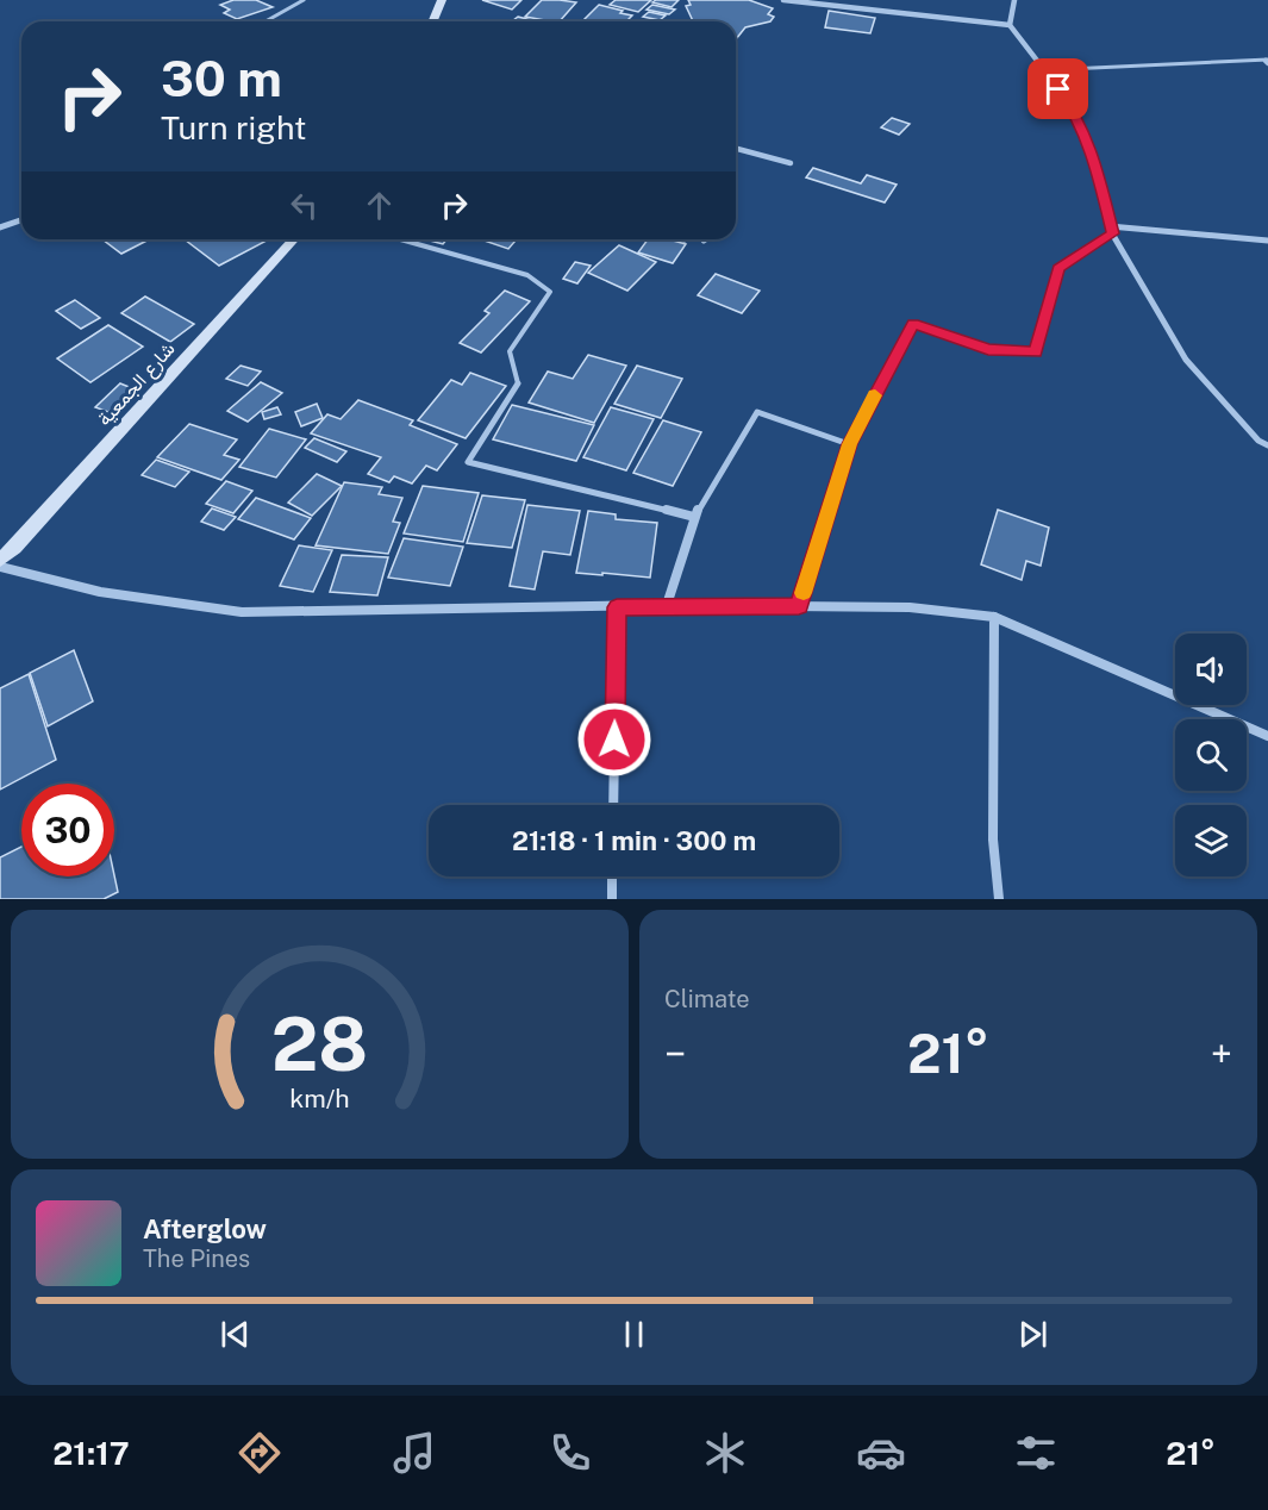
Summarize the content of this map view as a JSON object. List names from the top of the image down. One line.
{"streets":{"street":["شارع الجمعية"]},"page":{"turn":["30 m","Turn right"],"limit":"30","trip":"21:18 · 1 min · 300 m","tile":"Climate","heat":["−","21°","+"],"song":["Afterglow","The Pines"],"tabs":["21:17","21°"],"gauge":["28","km/h"]}}
